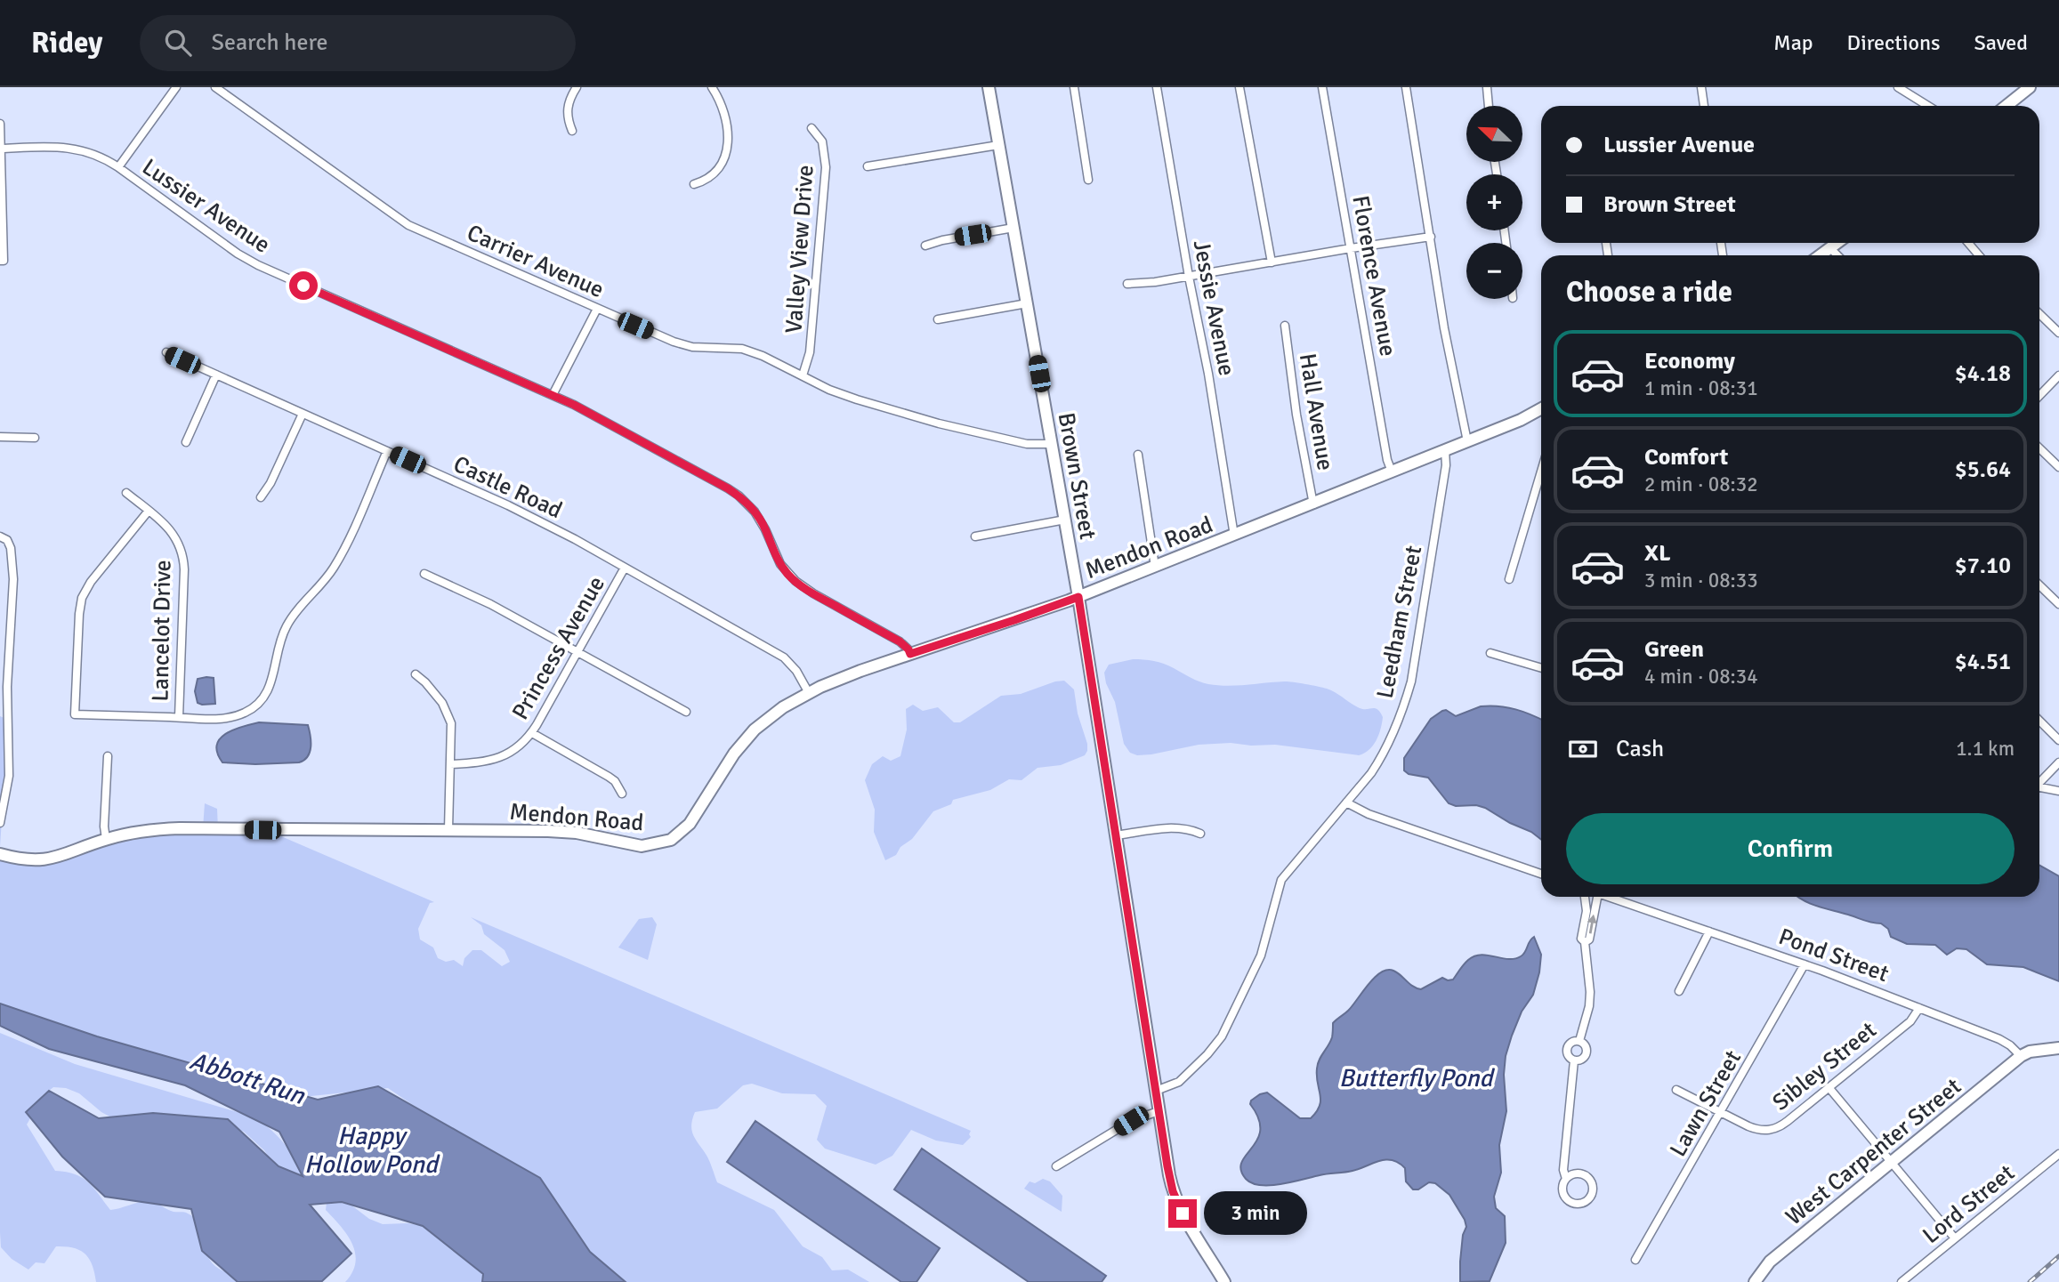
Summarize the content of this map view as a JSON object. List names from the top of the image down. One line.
{"streets":{"street":["Lussier Avenue","Valley View Drive","Carrier Avenue","Florence Avenue","Jessie Avenue","Hall Avenue","Brown Street","Castle Road","Mendon Road","Leedham Street","Lancelot Drive","Princess Avenue","Pond Street","Sibley Street","Lawn Street","West Carpenter Street","Lord Street"]},"crossings":[["Lussier Avenue","Mendon Road"],["Valley View Drive","Carrier Avenue"],["Carrier Avenue","Brown Street"],["Florence Avenue","Mendon Road"],["Jessie Avenue","Mendon Road"],["Hall Avenue","Mendon Road"],["Brown Street","Mendon Road"],["Brown Street","Leedham Street"],["Castle Road","Mendon Road"],["Castle Road","Princess Avenue"],["Mendon Road","Leedham Street"],["Pond Street","Sibley Street"],["Pond Street","Lawn Street"],["Pond Street","West Carpenter Street"],["Sibley Street","Lawn Street"]],"water":["Abbott Run","Butterfly Pond","Happy Hollow Pond"],"north":"top left","page":{"header":"Ridey","search":"Search here","nav":["Map","Directions","Saved"],"map_buttons":["+","−"],"banner":["Lussier Avenue","Brown Street"],"heading":"Choose a ride","list":[{"name":"Economy","note":"1 min · 08:31","value":"$4.18"},{"name":"Comfort","note":"2 min · 08:32","value":"$5.64"},{"name":"XL","note":"3 min · 08:33","value":"$7.10"},{"name":"Green","note":"4 min · 08:34","value":"$4.51"}],"pay":["Cash","1.1 km"],"buttons":"Confirm","bubble":"3 min"}}
